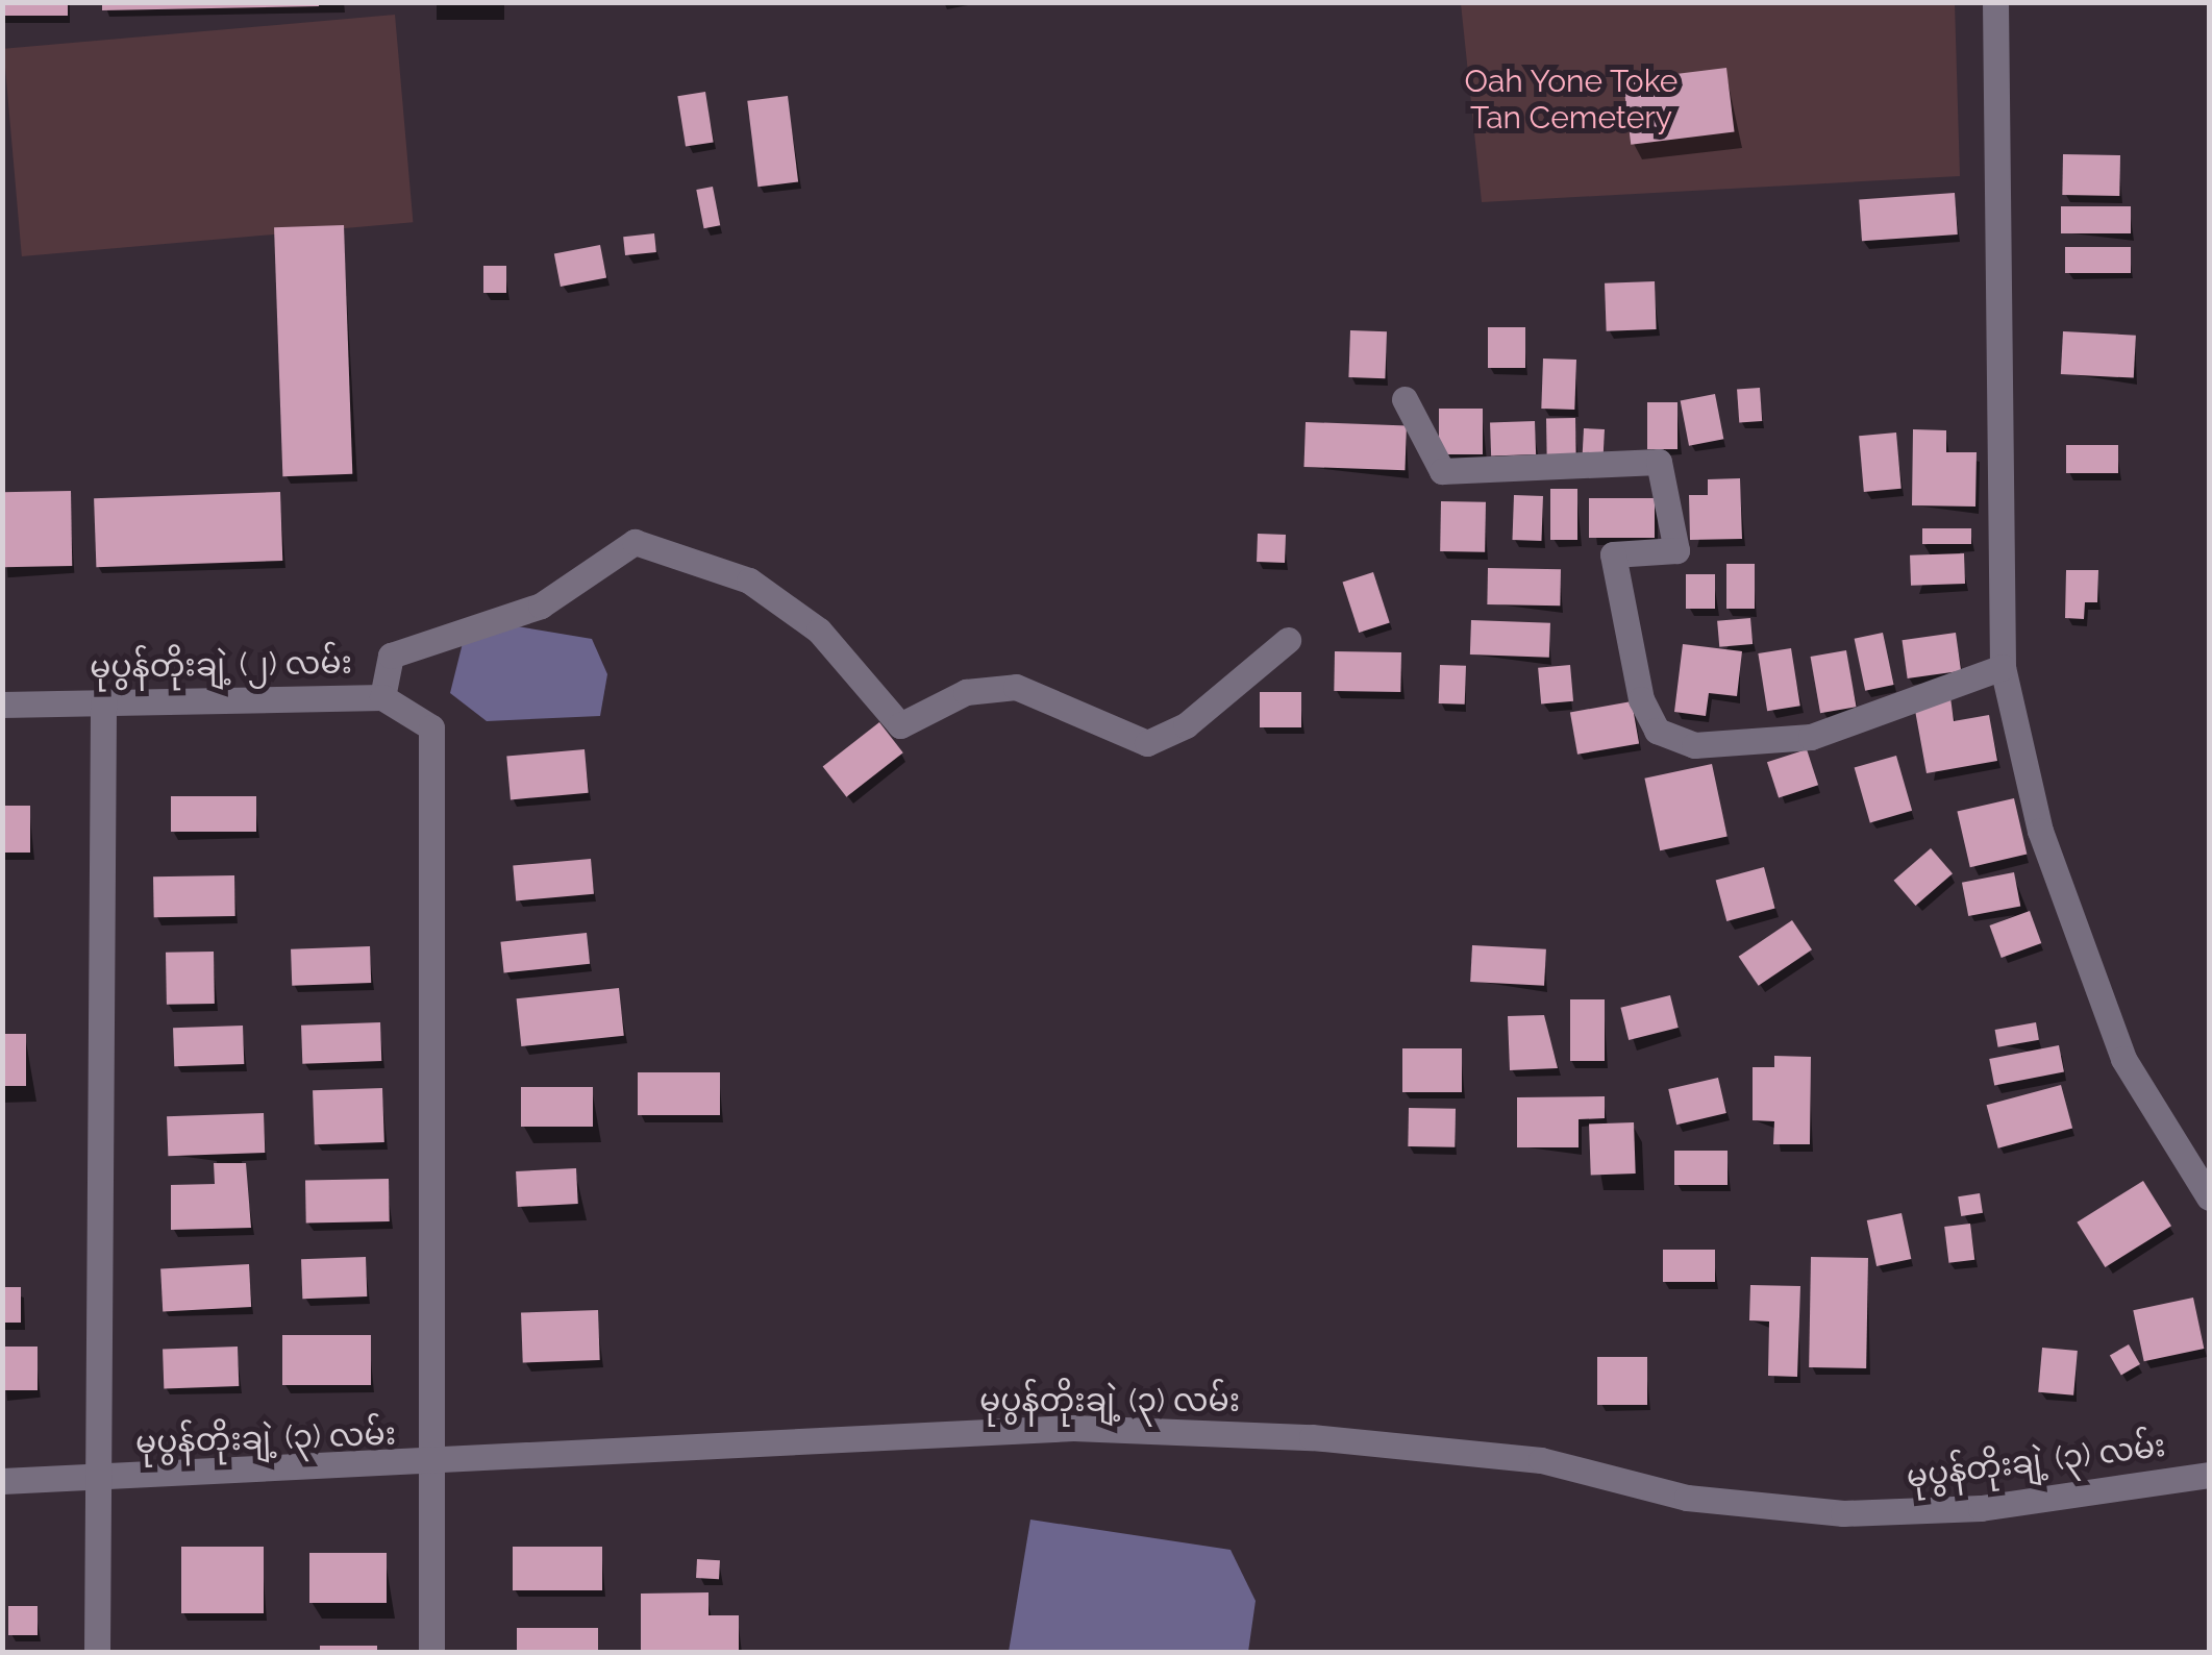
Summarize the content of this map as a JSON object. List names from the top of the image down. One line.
{"streets":{"street":["မုပွန်တိုးချဲ့ (၂) လမ်း","မုပွန်တိုးချဲ့ (၃) လမ်း"]},"crossings":[["မုပွန်တိုးချဲ့ (၂) လမ်း","မုပွန်တိုးချဲ့ (၃) လမ်း"]],"parks":["Oah Yone Toke Tan Cemetery"]}
